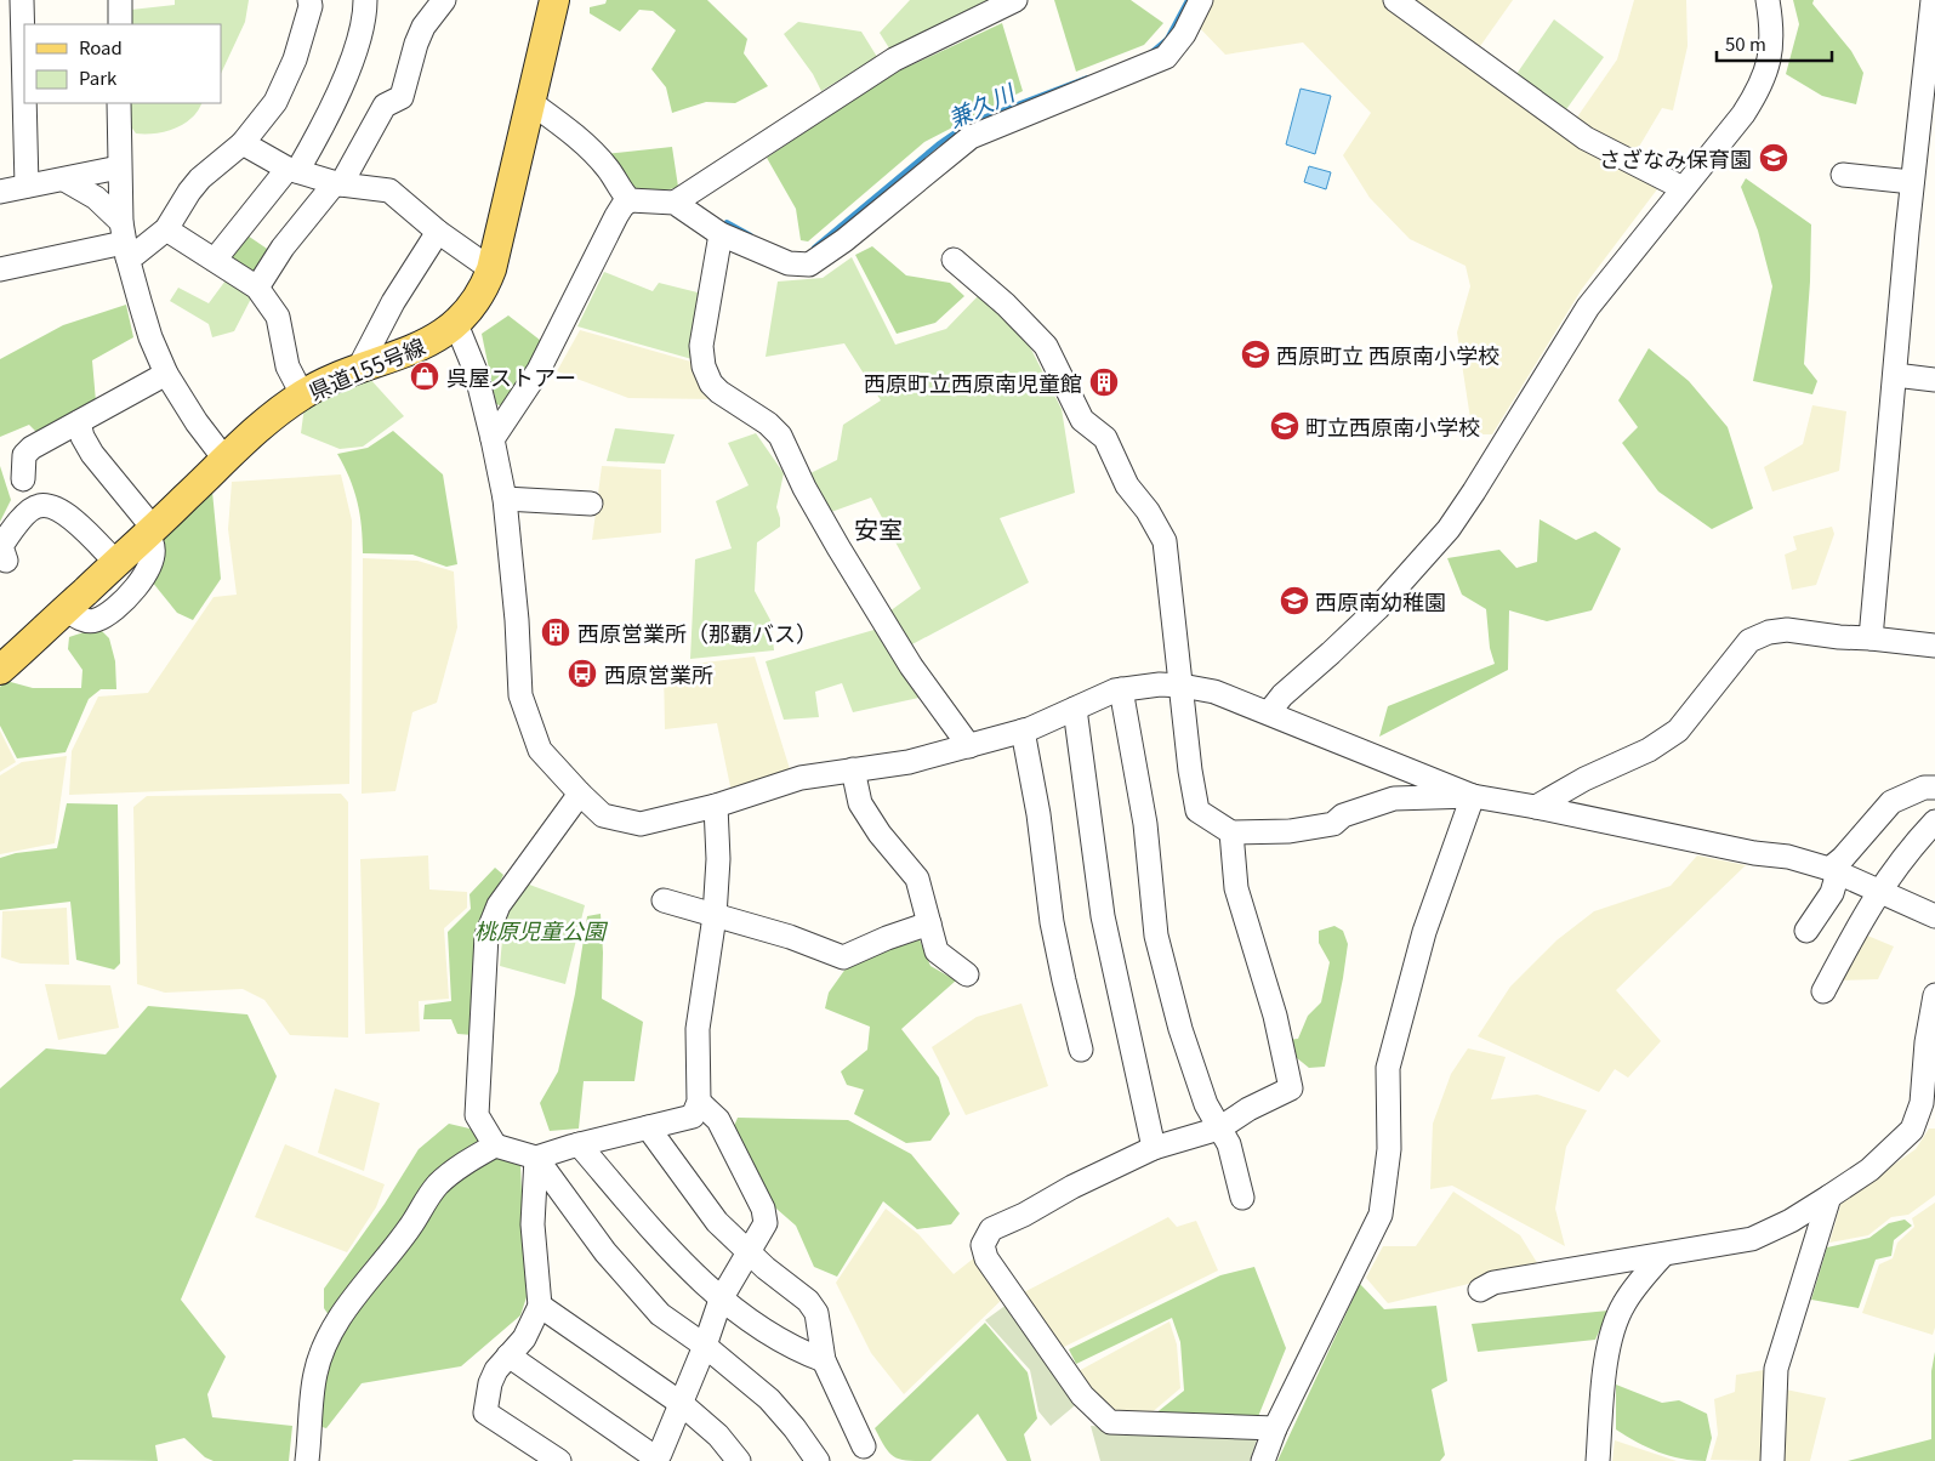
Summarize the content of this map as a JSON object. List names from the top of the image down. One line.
{"streets":{"main road":["県道155号線"]},"districts":["安室"],"water":["兼久川"],"parks":["桃原児童公園"],"places":{"school or university":["さざなみ保育園","西原町立 西原南小学校","町立西原南小学校","西原南幼稚園"],"shop":["呉屋ストアー"],"building":["西原町立西原南児童館","西原営業所（那覇バス）"],"bus stop":["西原営業所"]},"legend":["Road","Park"],"scale_bar":"50 m"}
